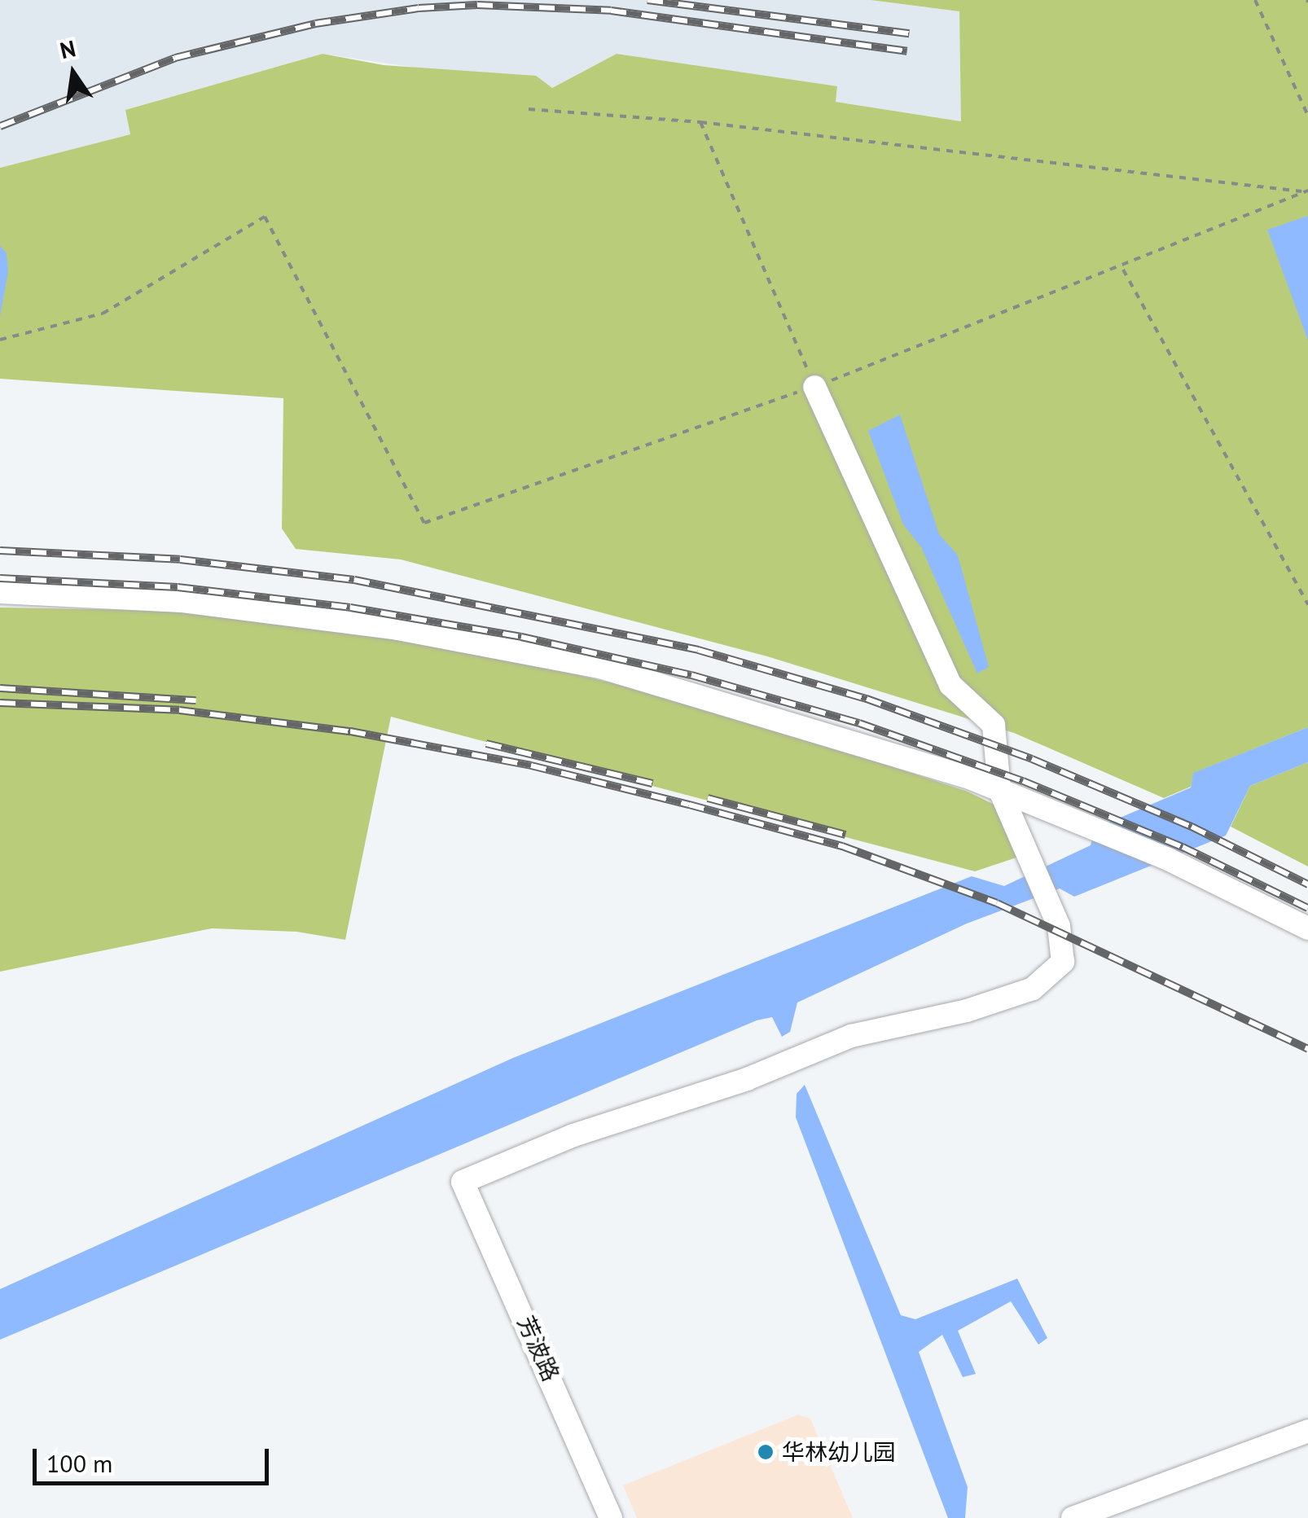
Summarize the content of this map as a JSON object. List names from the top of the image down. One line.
{"streets":{"street":["芳波路"]},"places":["华林幼儿园"],"scale_bar":"100 m","north":"top"}
